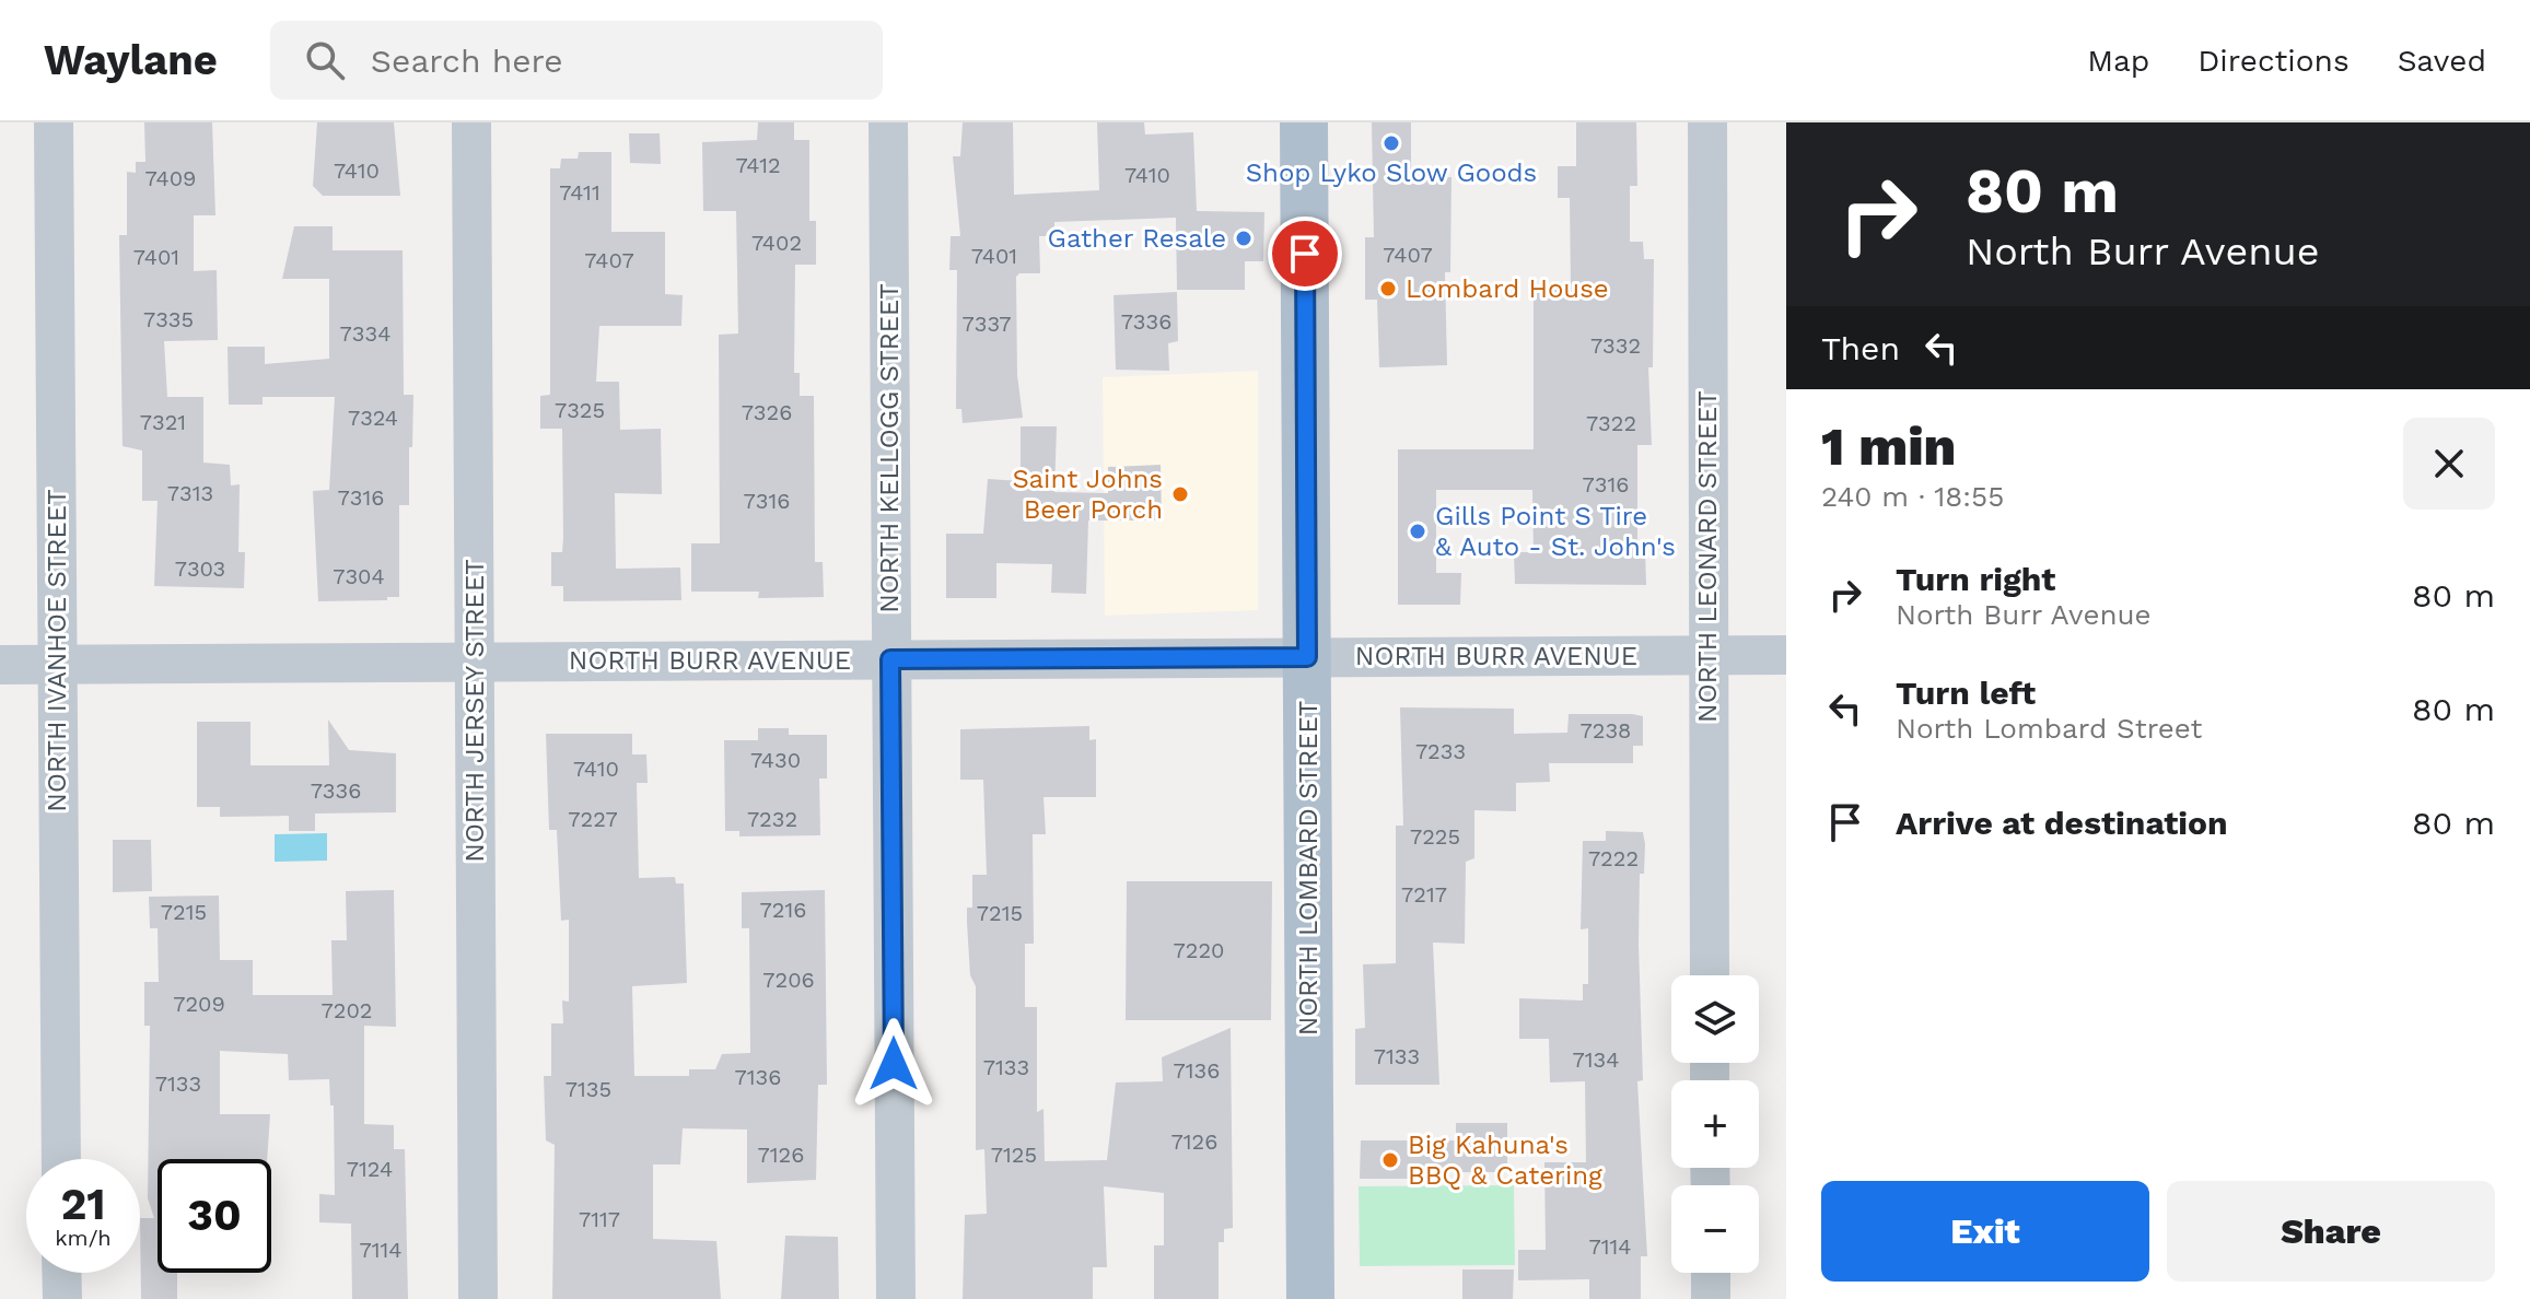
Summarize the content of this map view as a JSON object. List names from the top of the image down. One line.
{"streets":{"main road":["NORTH LOMBARD STREET"],"street":["NORTH KELLOGG STREET","NORTH LEONARD STREET","NORTH IVANHOE STREET","NORTH BURR AVENUE","NORTH JERSEY STREET"]},"crossings":[["NORTH KELLOGG STREET","NORTH BURR AVENUE"],["NORTH LEONARD STREET","NORTH BURR AVENUE"],["NORTH IVANHOE STREET","NORTH BURR AVENUE"],["NORTH BURR AVENUE","NORTH JERSEY STREET"],["NORTH BURR AVENUE","NORTH LOMBARD STREET"]],"places":["Shop Lyko Slow Goods","Gather Resale","Lombard House","Saint Johns Beer Porch","Gills Point S Tire & Auto - St. John's","Big Kahuna's BBQ & Catering"],"house_numbers":["7412","7410","7410","7409","7411","7402","7407","7401","7401","7407","7335","7336","7337","7334","7332","7325","7326","7324","7321","7322","7316","7313","7316","7316","7303","7304","7238","7233","7430","7410","7336","7227","7232","7225","7222","7217","7216","7215","7215","7220","7206","7209","7202","7133","7134","7133","7136","7136","7133","7135","7126","7126","7125","7124","7117","7114","7114"],"page":{"header":"Waylane","search":"Search here","nav":["Map","Directions","Saved"],"turn":["80 m","North Burr Avenue"],"then":"Then","heading":["1 min","240 m · 18:55"],"list":[{"name":"Turn right","note":"North Burr Avenue","value":"80 m"},{"name":"Turn left","note":"North Lombard Street","value":"80 m"},{"name":"Arrive at destination","value":"80 m"}],"map_buttons":["+","−"],"speed":"21 km/h","limit":"30","buttons":["Exit","Share"]}}
